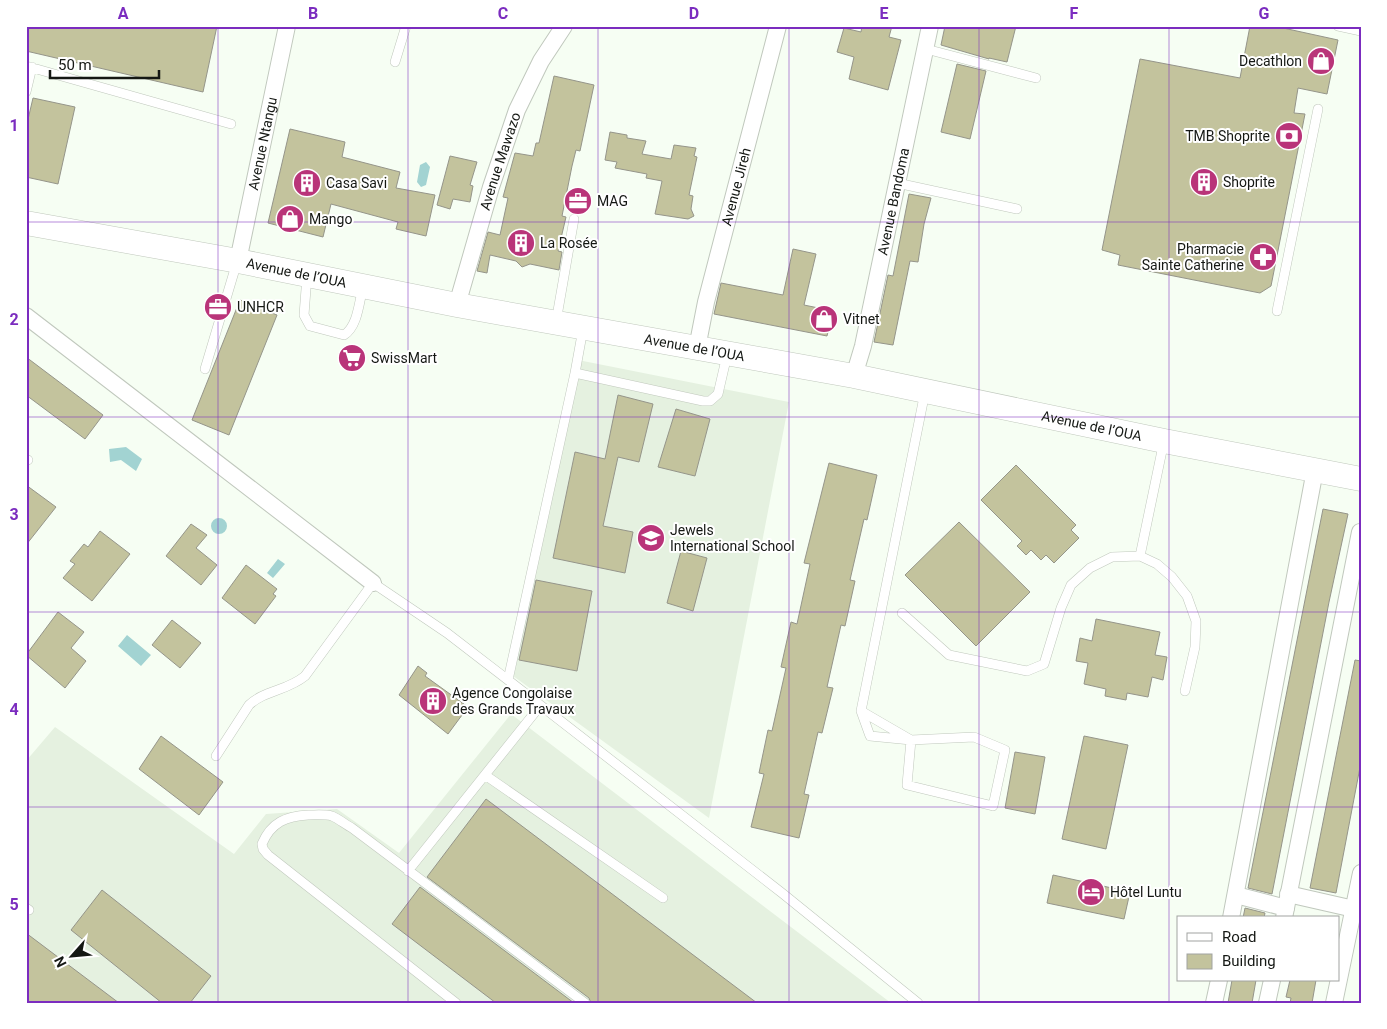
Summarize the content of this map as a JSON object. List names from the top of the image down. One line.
{"streets":{"main road":["Avenue de l’OUA"],"street":["Avenue Ntangu","Avenue Mawazo","Avenue Jireh","Avenue Bandoma"]},"crossings":[["Avenue Ntangu","Avenue de l’OUA"],["Avenue Mawazo","Avenue de l’OUA"],["Avenue Jireh","Avenue de l’OUA"],["Avenue Bandoma","Avenue de l’OUA"]],"places":{"shop":["Decathlon","Mango","Vitnet"],"bank":["TMB Shoprite"],"building":["Shoprite","Casa Savi","La Rosée","Agence Congolaise des Grands Travaux"],"office":["MAG","UNHCR"],"pharmacy":["Pharmacie Sainte Catherine"],"supermarket":["SwissMart"],"school or university":["Jewels International School"],"hotel":["Hôtel Luntu"]},"legend":["Road","Building"],"scale_bar":"50 m","north":"bottom left","grid":{"columns":["A","B","C","D","E","F","G"],"rows":["1","2","3","4","5"]}}
